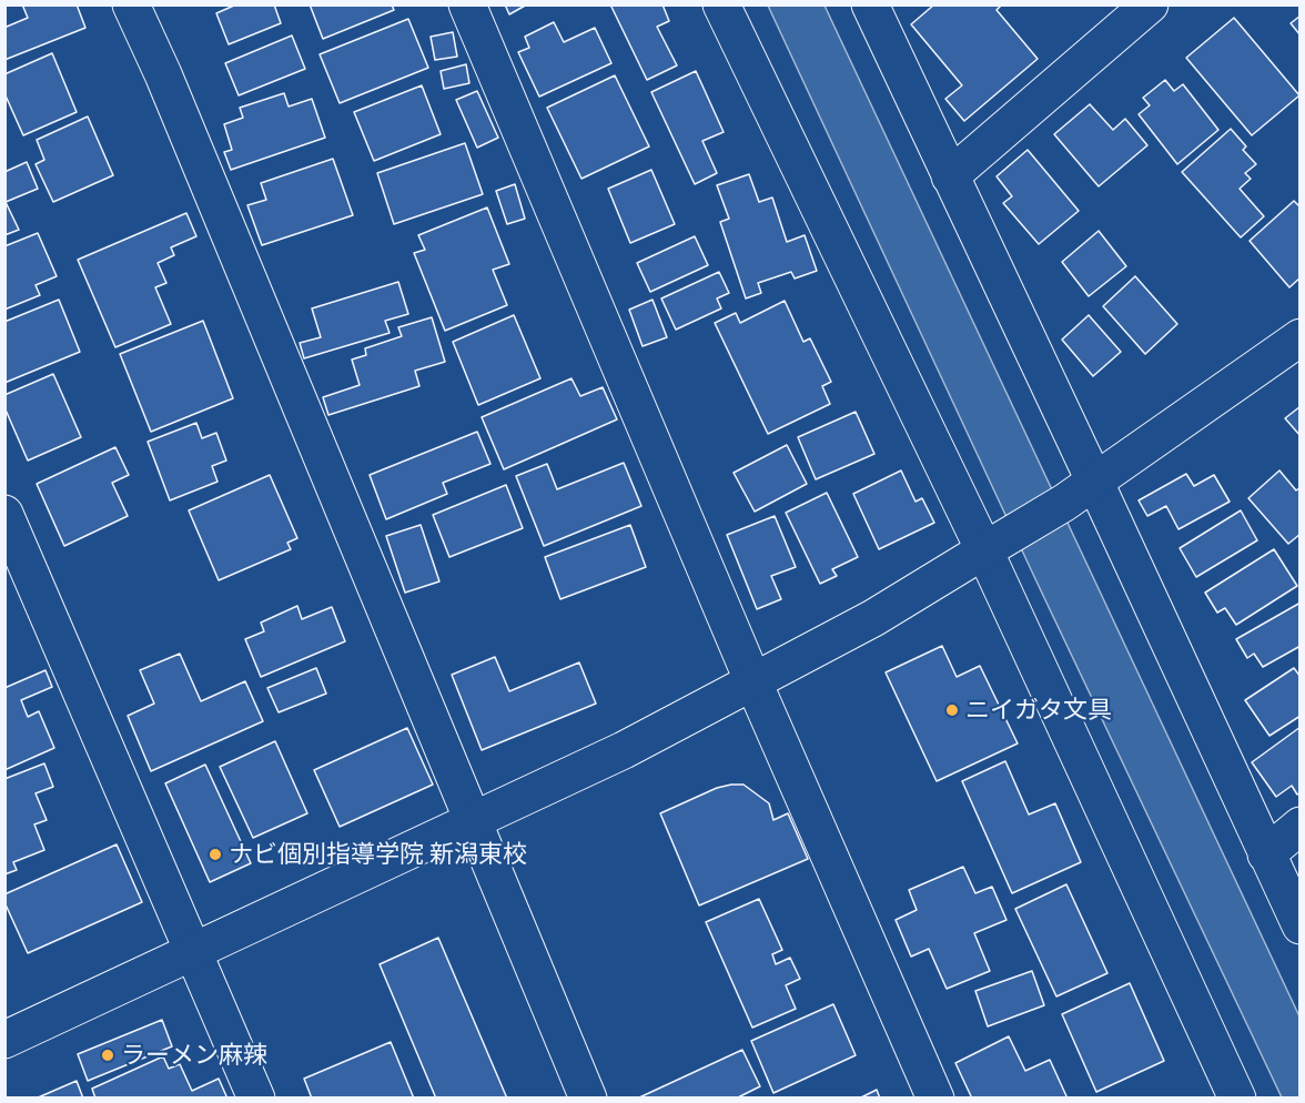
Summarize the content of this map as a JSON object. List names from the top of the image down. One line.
{"places":["ニイガタ文具","ナビ個別指導学院 新潟東校","ラーメン麻辣"]}
